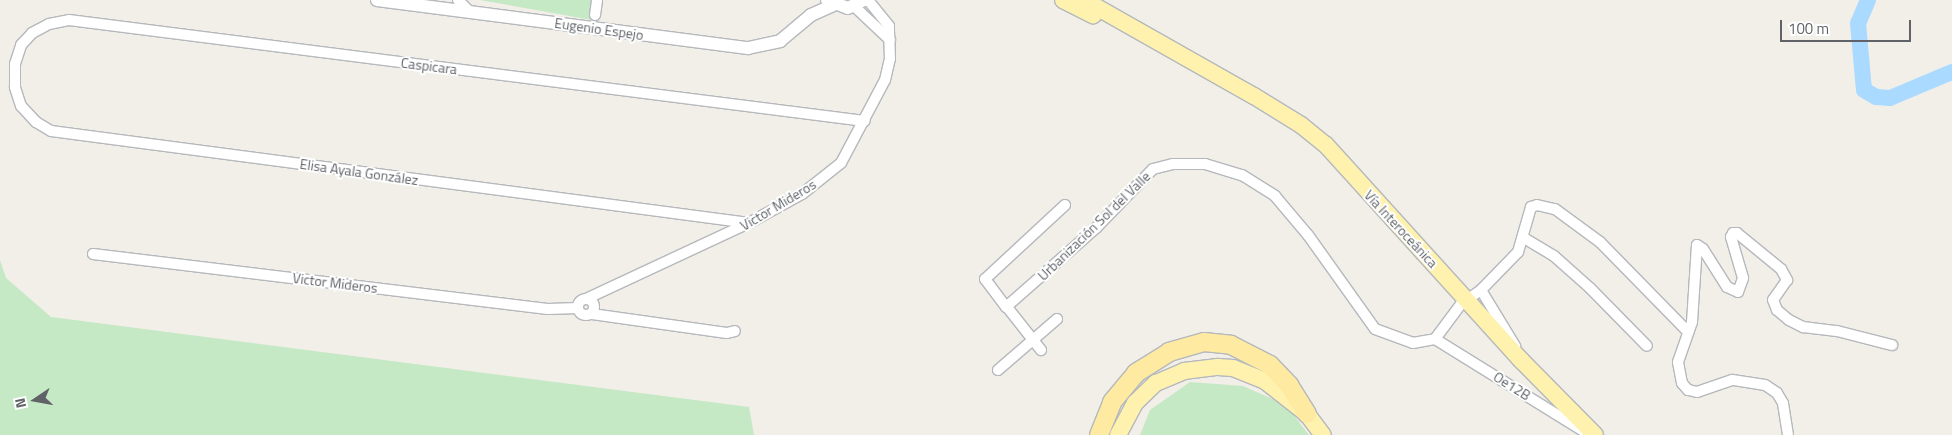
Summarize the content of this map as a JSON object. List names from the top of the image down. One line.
{"streets":{"main road":["Vía Interoceánica"],"street":["Eugenio Espejo","Caspicara","Elisa Ayala González","Victor Mideros","Urbanización Sol del Valle","Oe12B"]},"crossings":[["Caspicara","Elisa Ayala González"],["Caspicara","Victor Mideros"],["Elisa Ayala González","Victor Mideros"],["Urbanización Sol del Valle","Oe12B"]],"scale_bar":"100 m","north":"left"}
